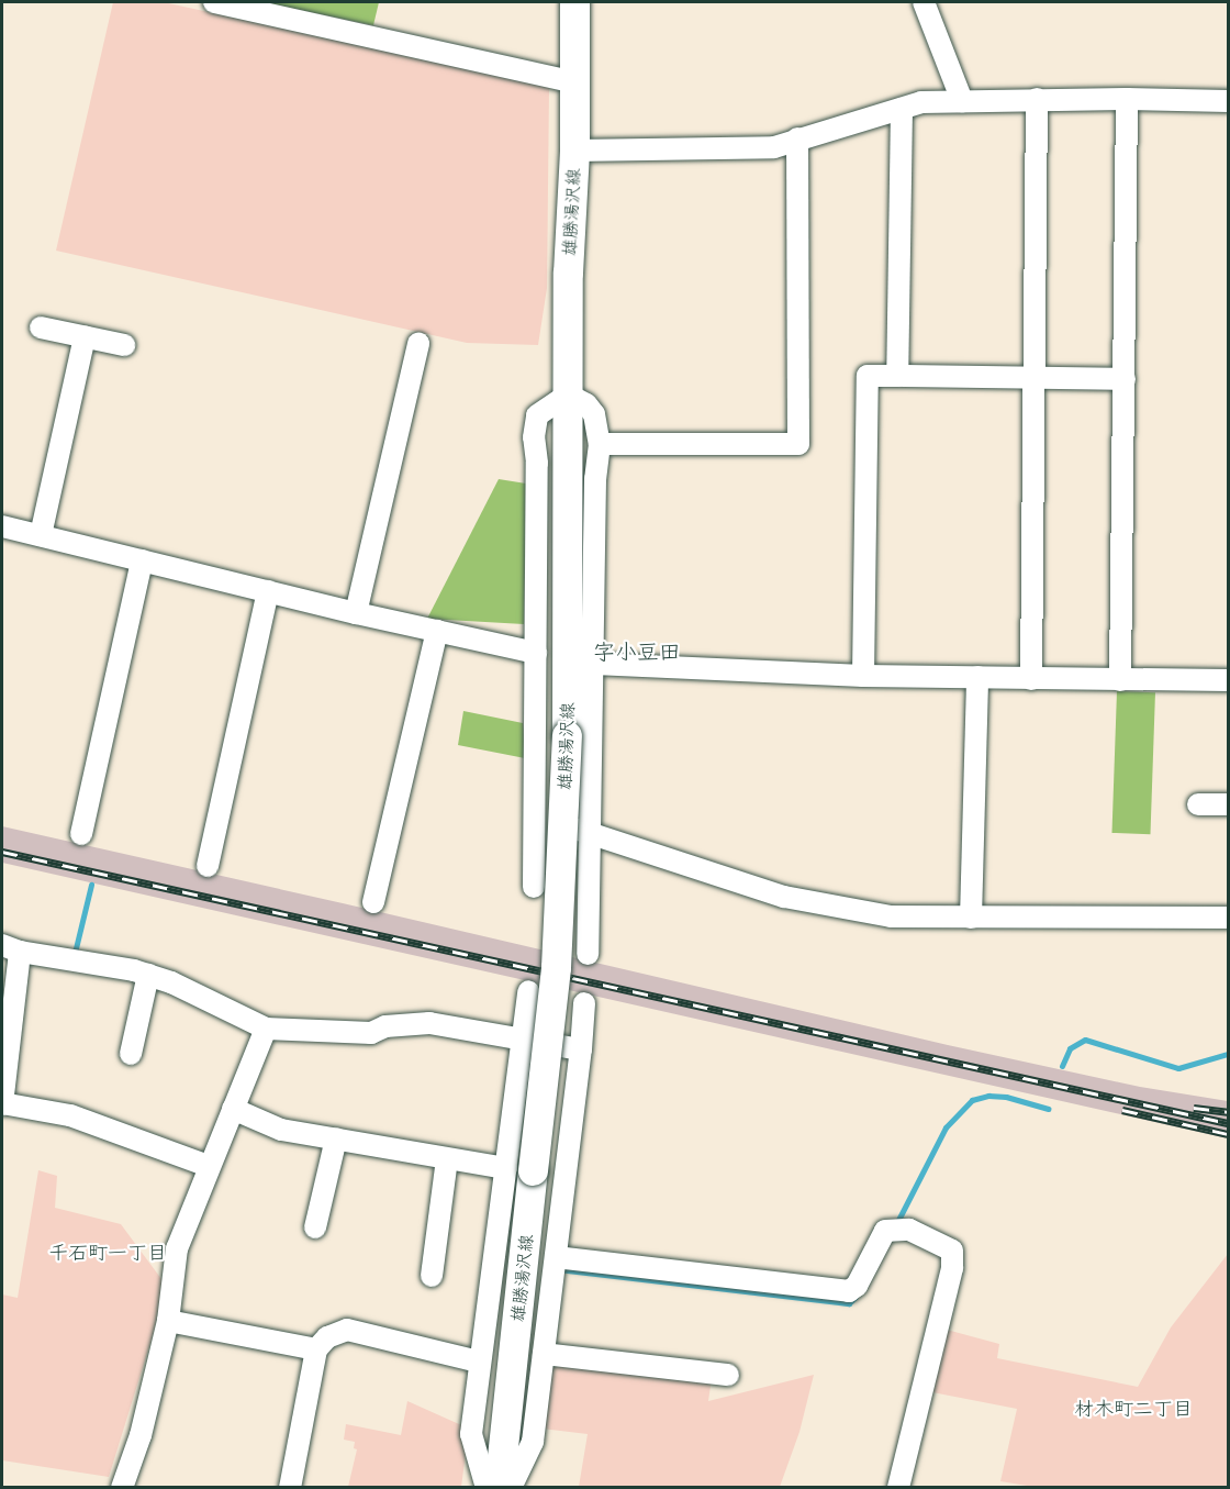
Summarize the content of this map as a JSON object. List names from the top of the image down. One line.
{"streets":{"main road":["雄勝湯沢線"]},"districts":["字小豆田","千石町一丁目","材木町二丁目"]}
